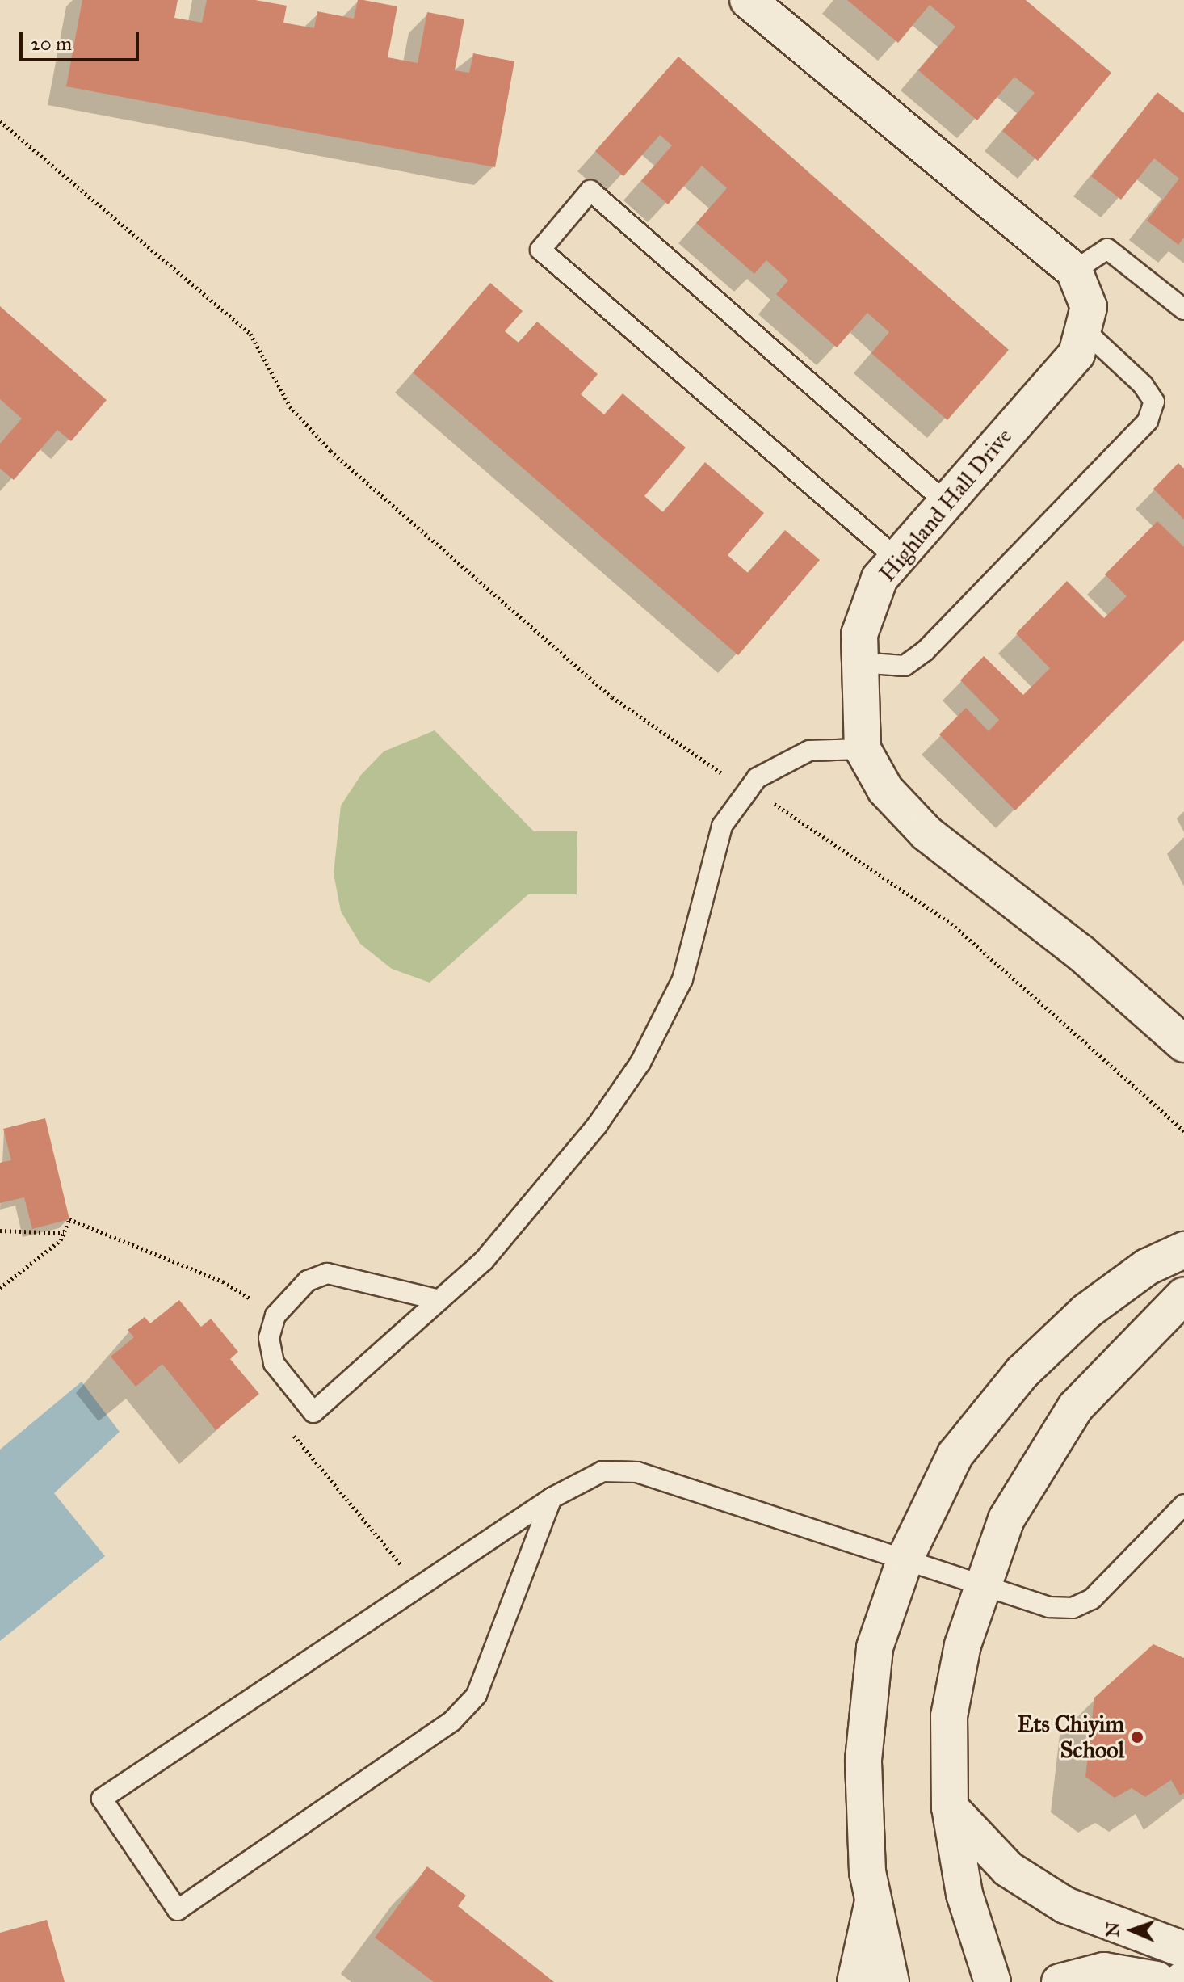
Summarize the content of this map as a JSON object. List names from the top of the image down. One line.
{"streets":{"street":["Highland Hall Drive"]},"places":["Ets Chiyim School"],"scale_bar":"20 m","north":"left"}
